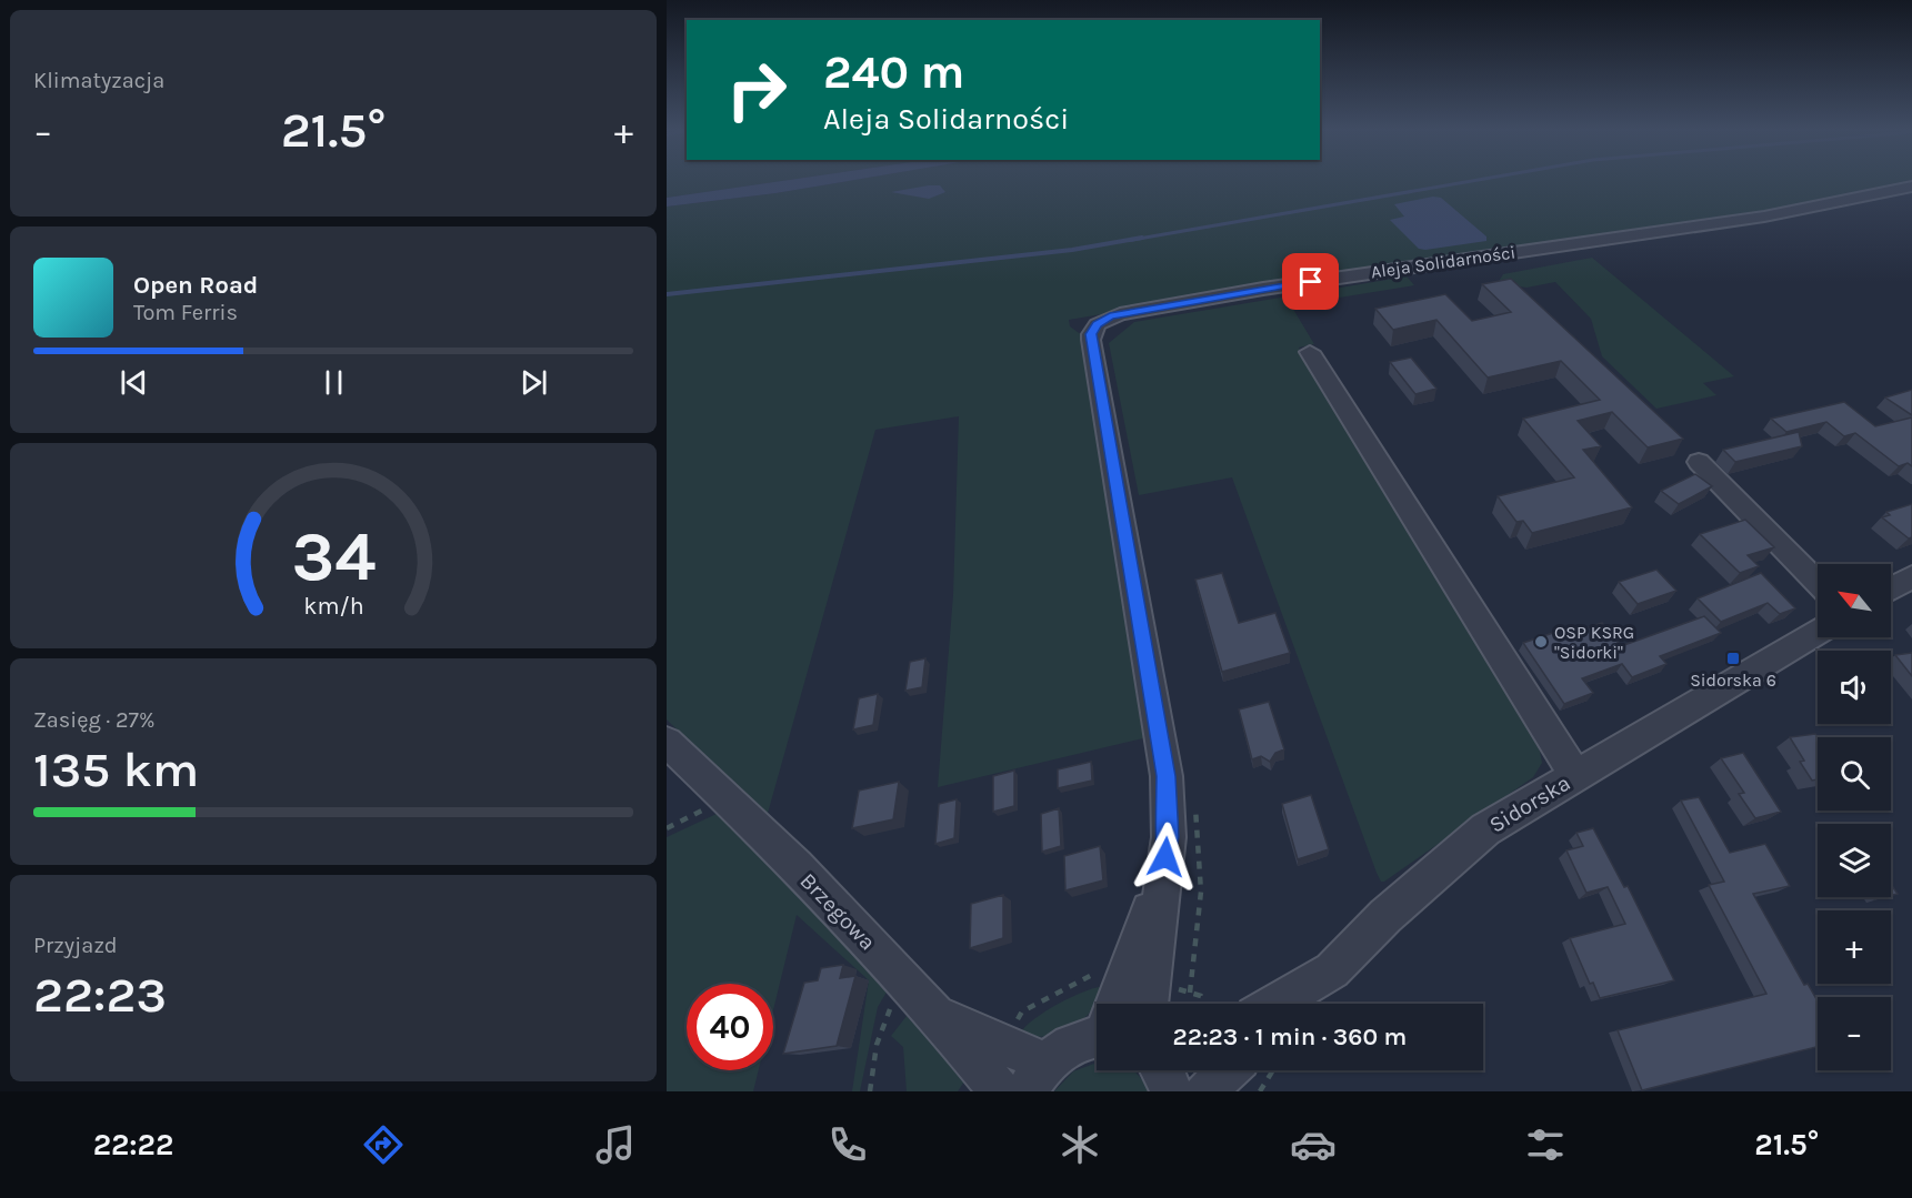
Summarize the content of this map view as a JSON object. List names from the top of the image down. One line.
{"streets":{"street":["Aleja Solidarności","Sidorska","Brzegowa"]},"places":{"other":["OSP KSRG \"Sidorki\""],"transit":["Sidorska 6"]},"north":"top left","page":{"tile":["Klimatyzacja",["Zasięg · 27%","135 km"],["Przyjazd","22:23"]],"turn":["240 m","Aleja Solidarności"],"heat":["−","21.5°","+"],"song":["Open Road","Tom Ferris"],"map_buttons":["+","−"],"limit":"40","trip":"22:23 · 1 min · 360 m","tabs":["22:22","21.5°"],"gauge":["34","km/h"]}}
